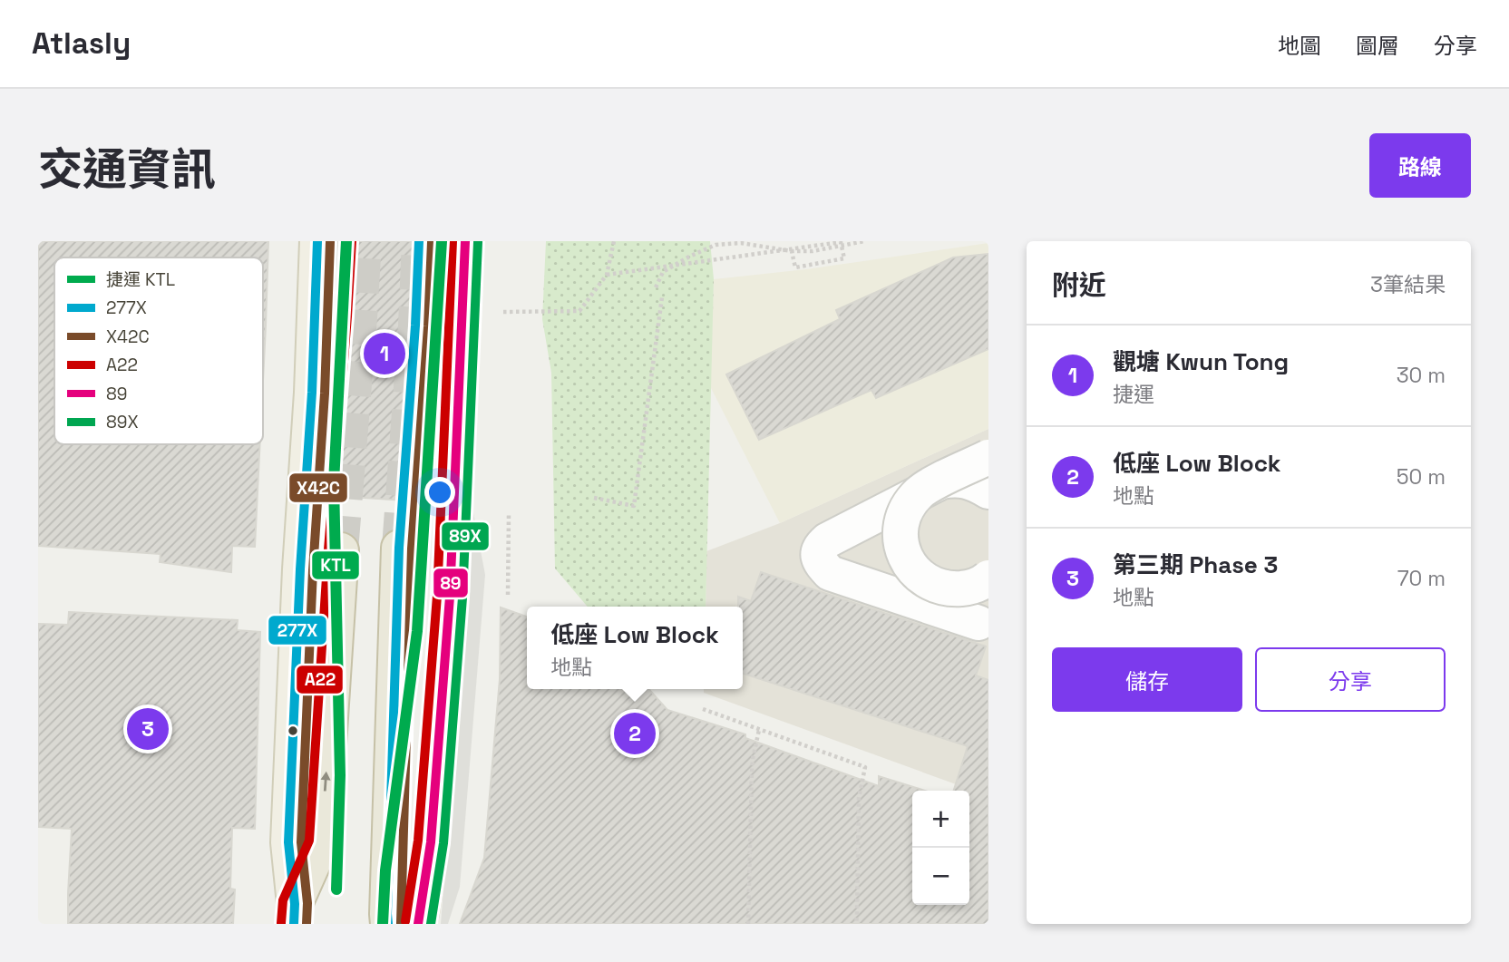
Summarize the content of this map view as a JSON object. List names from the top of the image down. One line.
{"lines":["metro line KTL","transit line 277X","transit line A22","transit line 89","transit line X42C","transit line 89X"],"legend":["捷運 KTL","277X","X42C","A22","89","89X"],"page":{"header":"Atlasly","nav":["地圖","圖層","分享"],"title":"交通資訊","buttons":["路線",["儲存","分享"]],"heading":["附近","3筆結果"],"list":[{"mark":"1","name":"觀塘 Kwun Tong","note":"捷運","value":"30 m"},{"mark":"2","name":"低座 Low Block","note":"地點","value":"50 m"},{"mark":"3","name":"第三期 Phase 3","note":"地點","value":"70 m"}],"pins":["1","3","2"],"popup":["低座 Low Block","地點"],"map_buttons":["+","−"]}}
